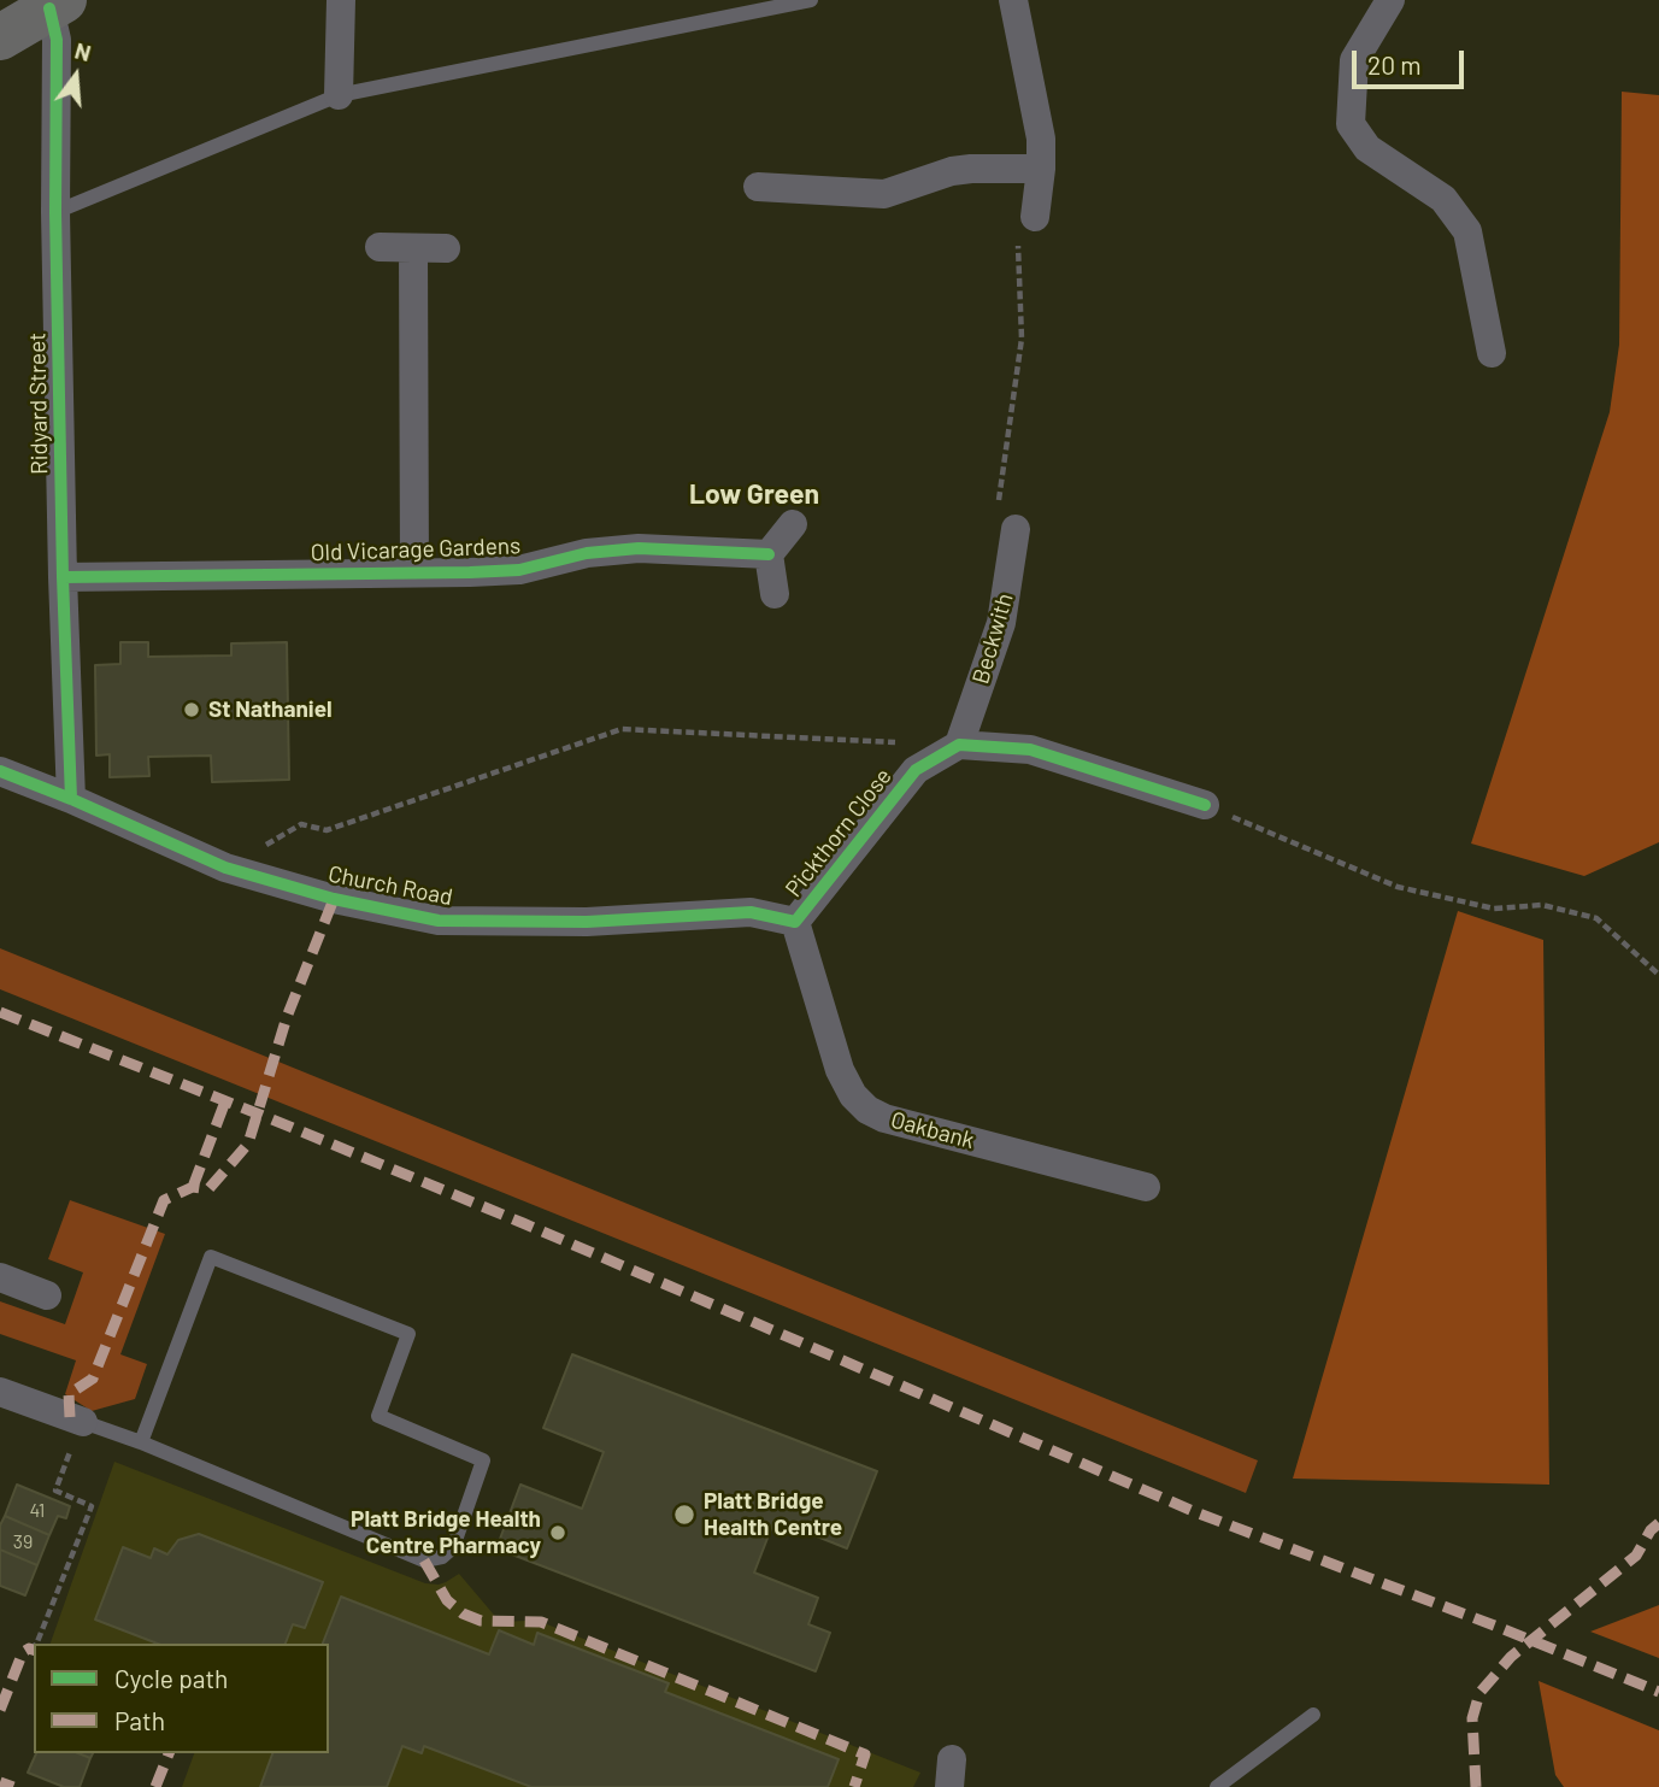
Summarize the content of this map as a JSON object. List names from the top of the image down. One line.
{"streets":{"street":["Ridyard Street","Old Vicarage Gardens","Beckwith","Pickthorn Close","Church Road","Oakbank"]},"crossings":[["Ridyard Street","Old Vicarage Gardens"],["Ridyard Street","Church Road"],["Beckwith","Pickthorn Close"],["Pickthorn Close","Church Road"],["Pickthorn Close","Oakbank"],["Church Road","Oakbank"]],"districts":["Low Green"],"places":["St Nathaniel","Platt Bridge Health Centre","Platt Bridge Health Centre Pharmacy"],"house_numbers":["41","39"],"legend":["Cycle path","Path"],"scale_bar":"20 m","north":"top"}
